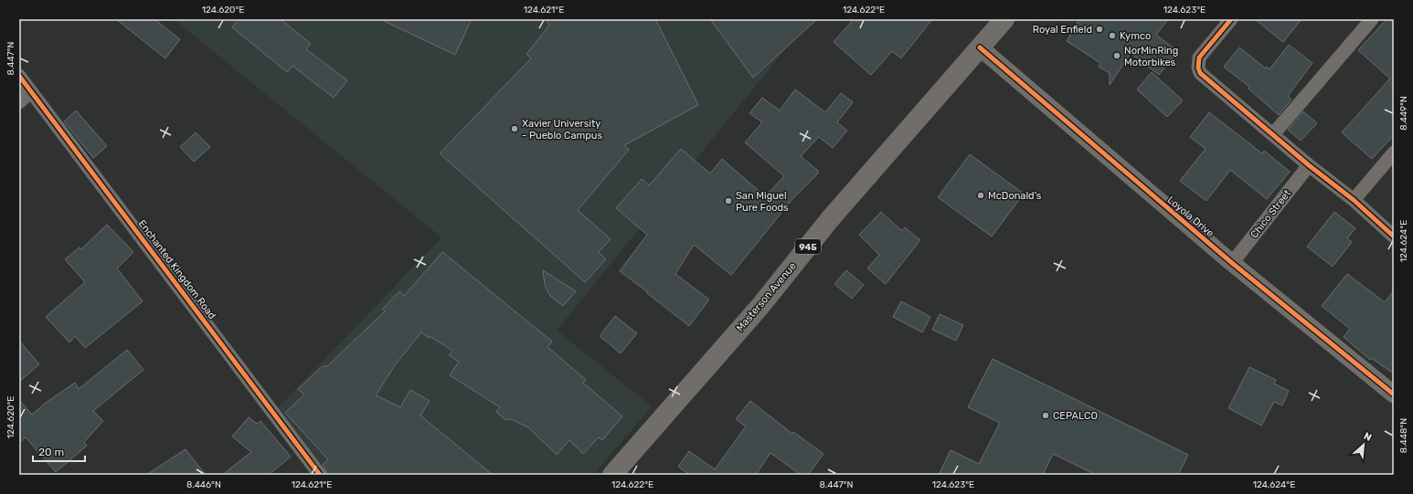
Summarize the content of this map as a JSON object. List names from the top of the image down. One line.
{"streets":{"main road":["945","Masterson Avenue"],"street":["Chico Street","Loyola Drive","Enchanted Kingdom Road"]},"crossings":[["Chico Street","Loyola Drive"],["Loyola Drive","Masterson Avenue"]],"places":["Royal Enfield","Kymco","NorMinRing Motorbikes","Xavier University - Pueblo Campus","McDonald's","San Miguel Pure Foods","CEPALCO"],"scale_bar":"20 m","north":"top right","coordinates":["124.620°E","124.621°E","124.622°E","124.623°E","8.447°N","8.449°N","124.624°E","8.448°N","8.446°N"]}
